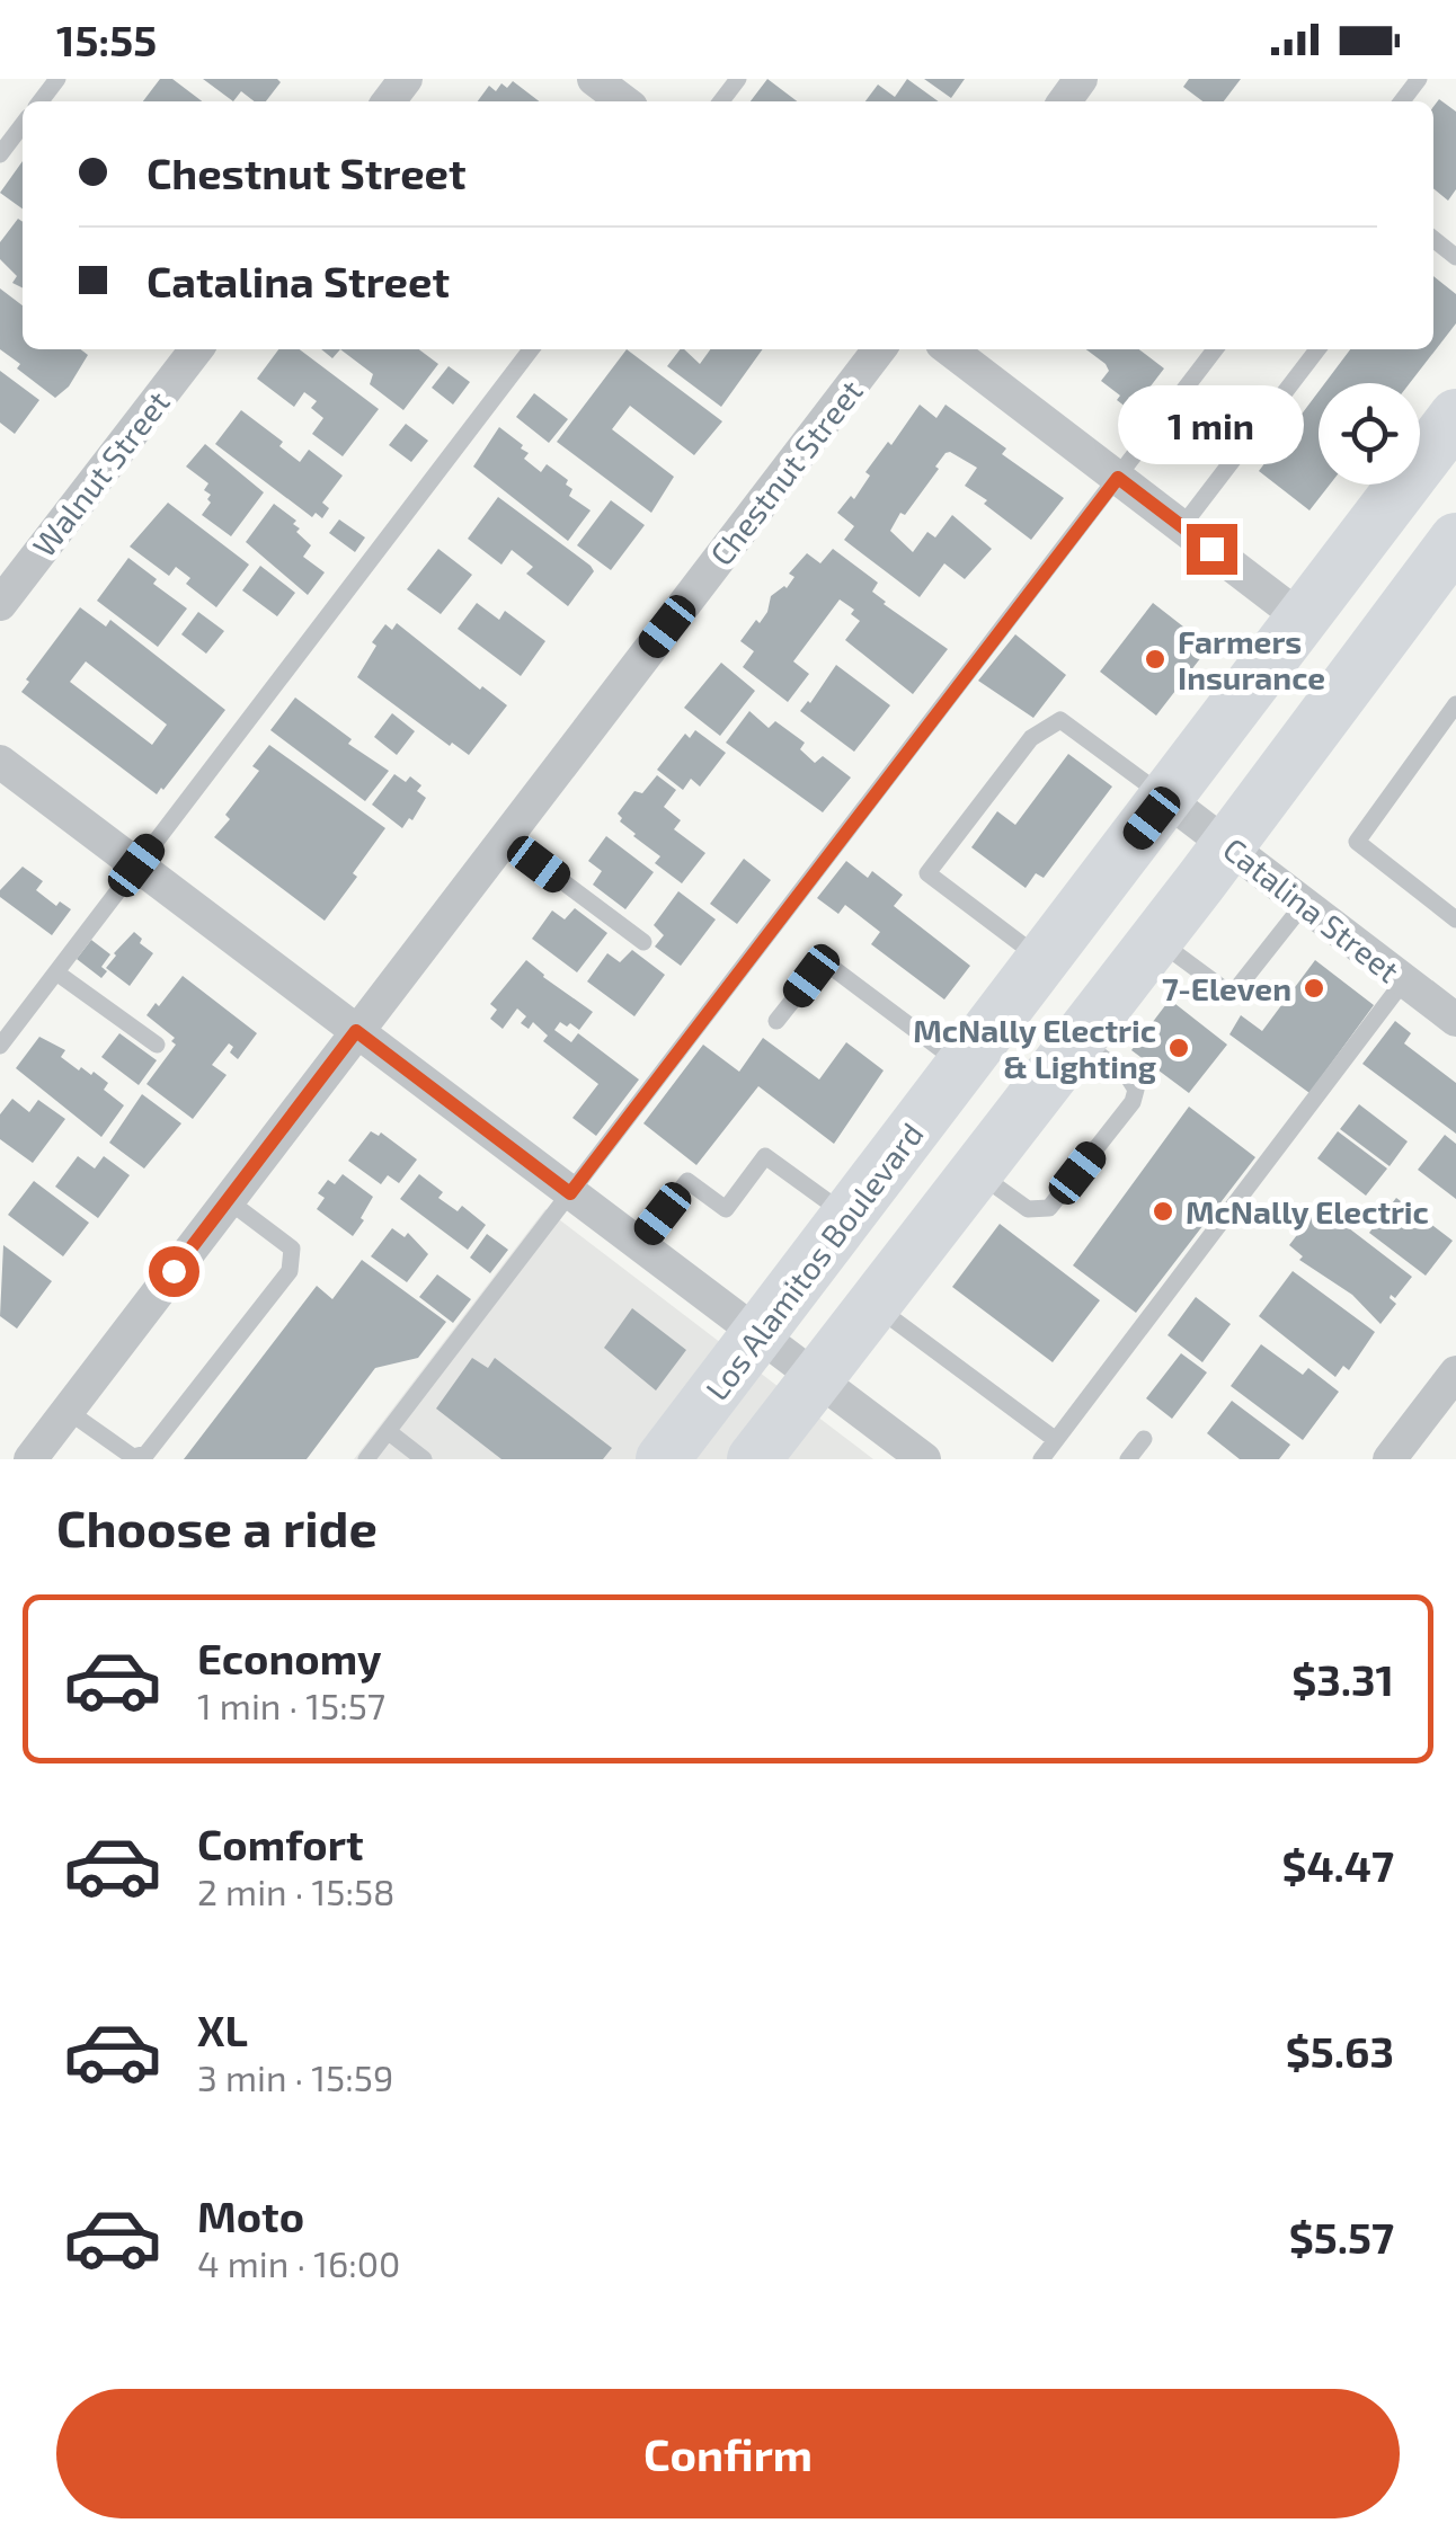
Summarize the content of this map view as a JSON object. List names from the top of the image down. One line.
{"streets":{"main road":["Los Alamitos Boulevard"],"street":["Chestnut Street","Walnut Street","Catalina Street"]},"crossings":[["Catalina Street","Los Alamitos Boulevard"]],"places":["Farmers Insurance","7-Eleven","McNally Electric & Lighting","McNally Electric"],"page":{"status":"15:55","banner":["Chestnut Street","Catalina Street"],"bubble":"1 min","heading":"Choose a ride","list":[{"name":"Economy","note":"1 min · 15:57","value":"$3.31"},{"name":"Comfort","note":"2 min · 15:58","value":"$4.47"},{"name":"XL","note":"3 min · 15:59","value":"$5.63"},{"name":"Moto","note":"4 min · 16:00","value":"$5.57"}],"buttons":"Confirm"}}
